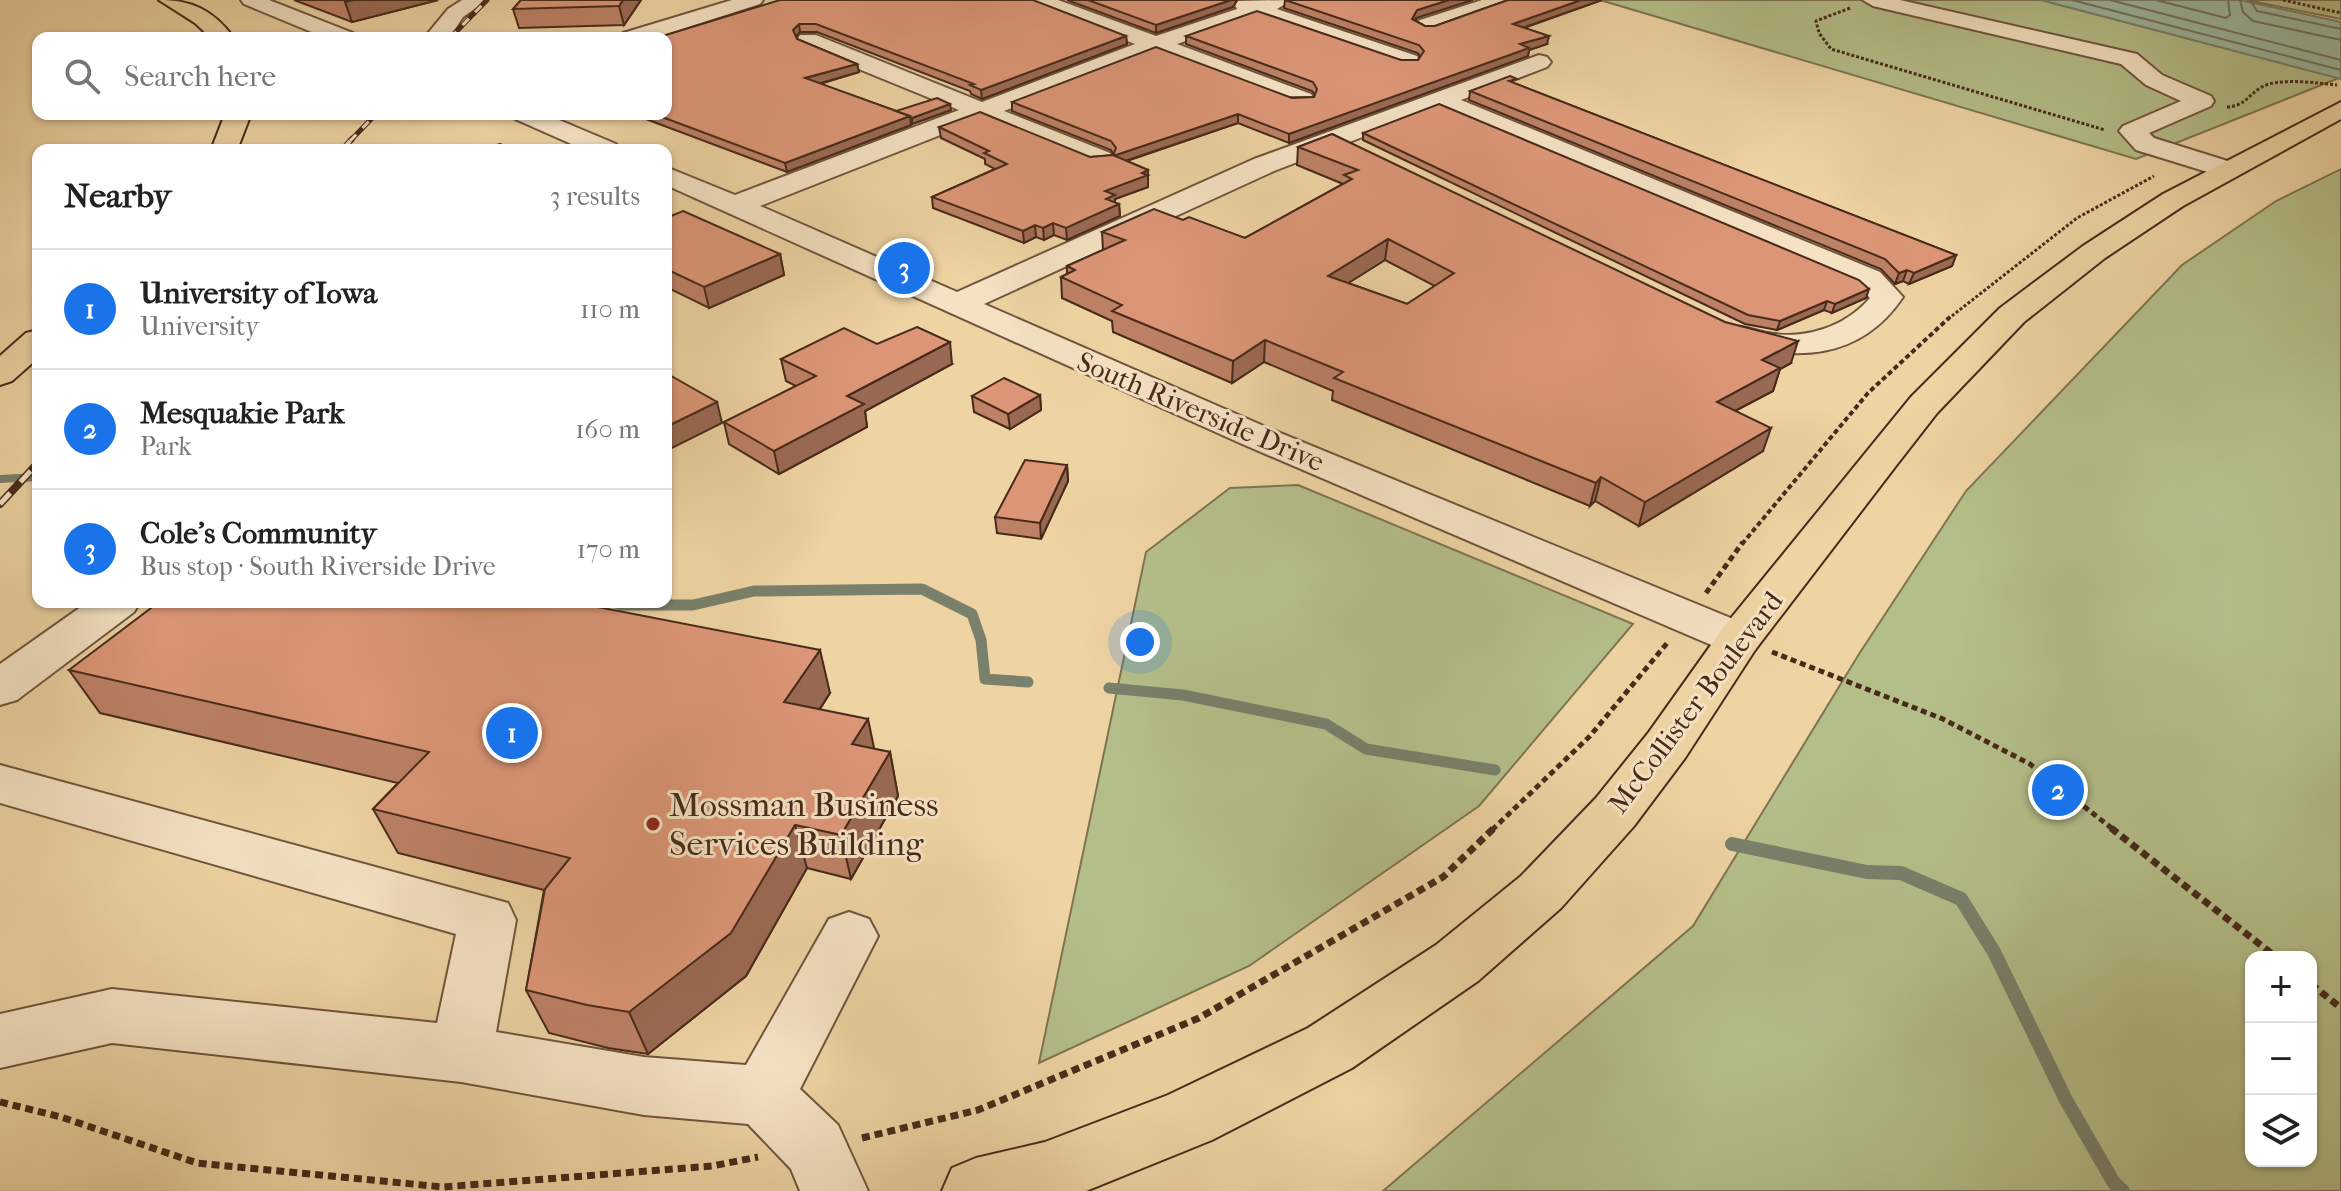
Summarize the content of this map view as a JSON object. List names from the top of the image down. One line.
{"streets":{"main road":["McCollister Boulevard"],"street":["South Riverside Drive"]},"crossings":[["South Riverside Drive","McCollister Boulevard"]],"places":["Mossman Business Services Building"],"page":{"search":"Search here","heading":["Nearby","3 results"],"pins":["3","1","2"],"list":[{"mark":"1","name":"University of Iowa","note":"University","value":"110 m"},{"mark":"2","name":"Mesquakie Park","note":"Park","value":"160 m"},{"mark":"3","name":"Cole's Community","note":"Bus stop · South Riverside Drive","value":"170 m"}],"map_buttons":["+","−"]}}
